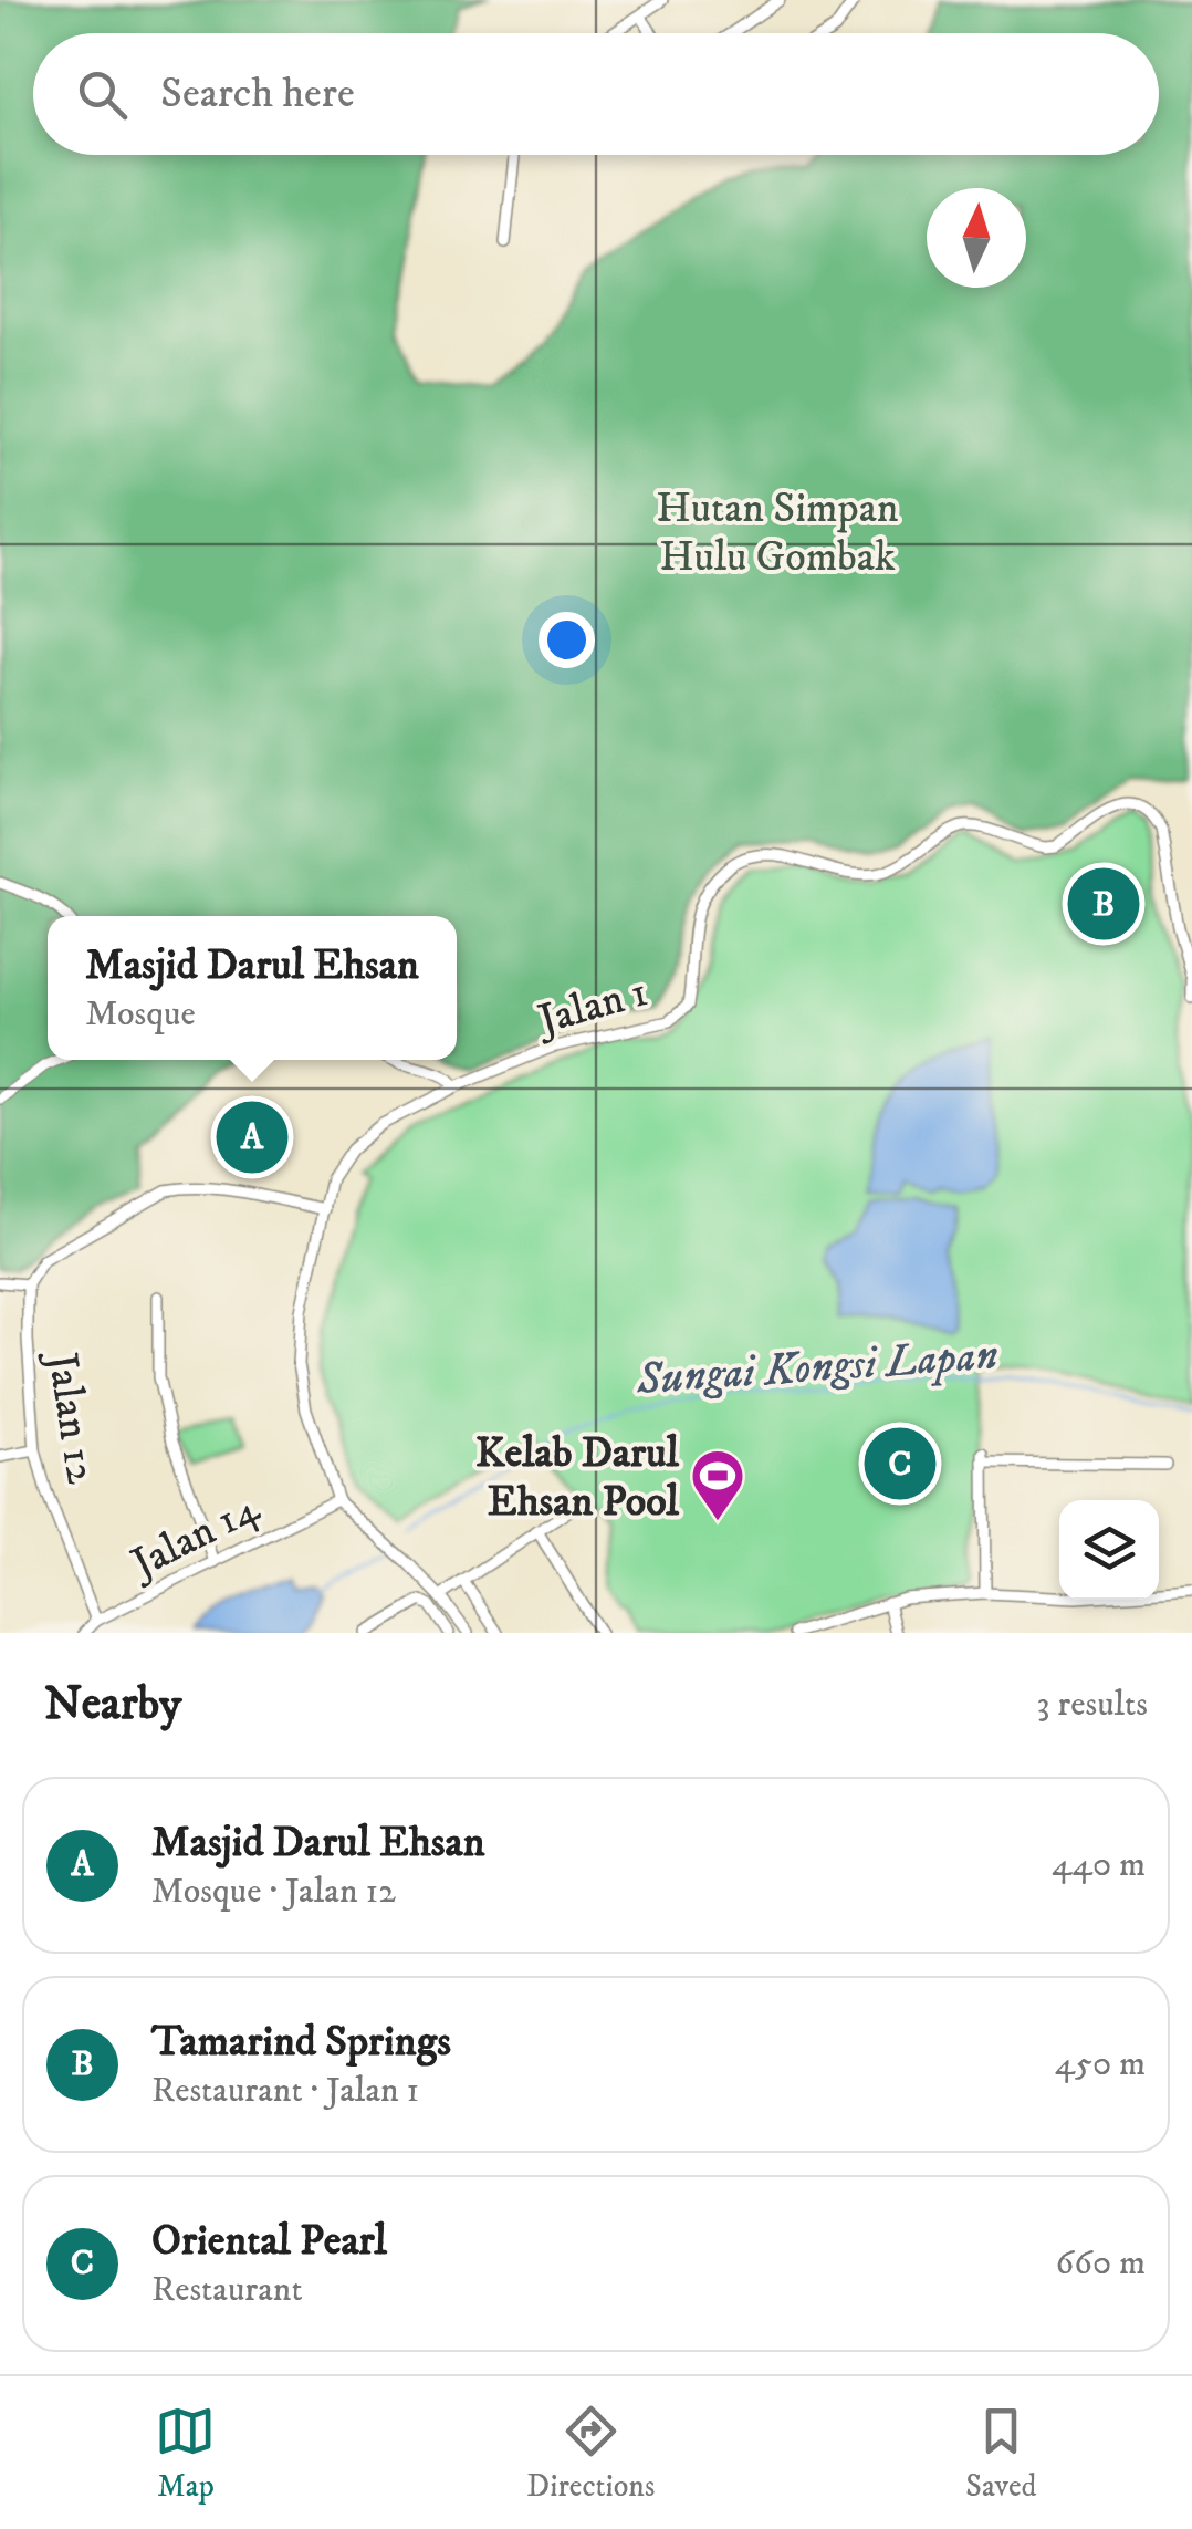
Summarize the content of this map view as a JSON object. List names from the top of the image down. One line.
{"streets":{"street":["Jalan 1","Jalan 12","Jalan 14"]},"crossings":[["Jalan 1","Jalan 14"],["Jalan 12","Jalan 14"]],"water":["Sungai Kongsi Lapan"],"parks":["Hutan Simpan Hulu Gombak"],"places":{"sports":["Kelab Darul Ehsan Pool"]},"north":"top","page":{"search":"Search here","pins":["B","A","C"],"popup":["Masjid Darul Ehsan","Mosque"],"heading":["Nearby","3 results"],"list":[{"mark":"A","name":"Masjid Darul Ehsan","note":"Mosque · Jalan 12","value":"440 m"},{"mark":"B","name":"Tamarind Springs","note":"Restaurant · Jalan 1","value":"450 m"},{"mark":"C","name":"Oriental Pearl","note":"Restaurant","value":"660 m"}],"nav":["Map","Directions","Saved"]}}
